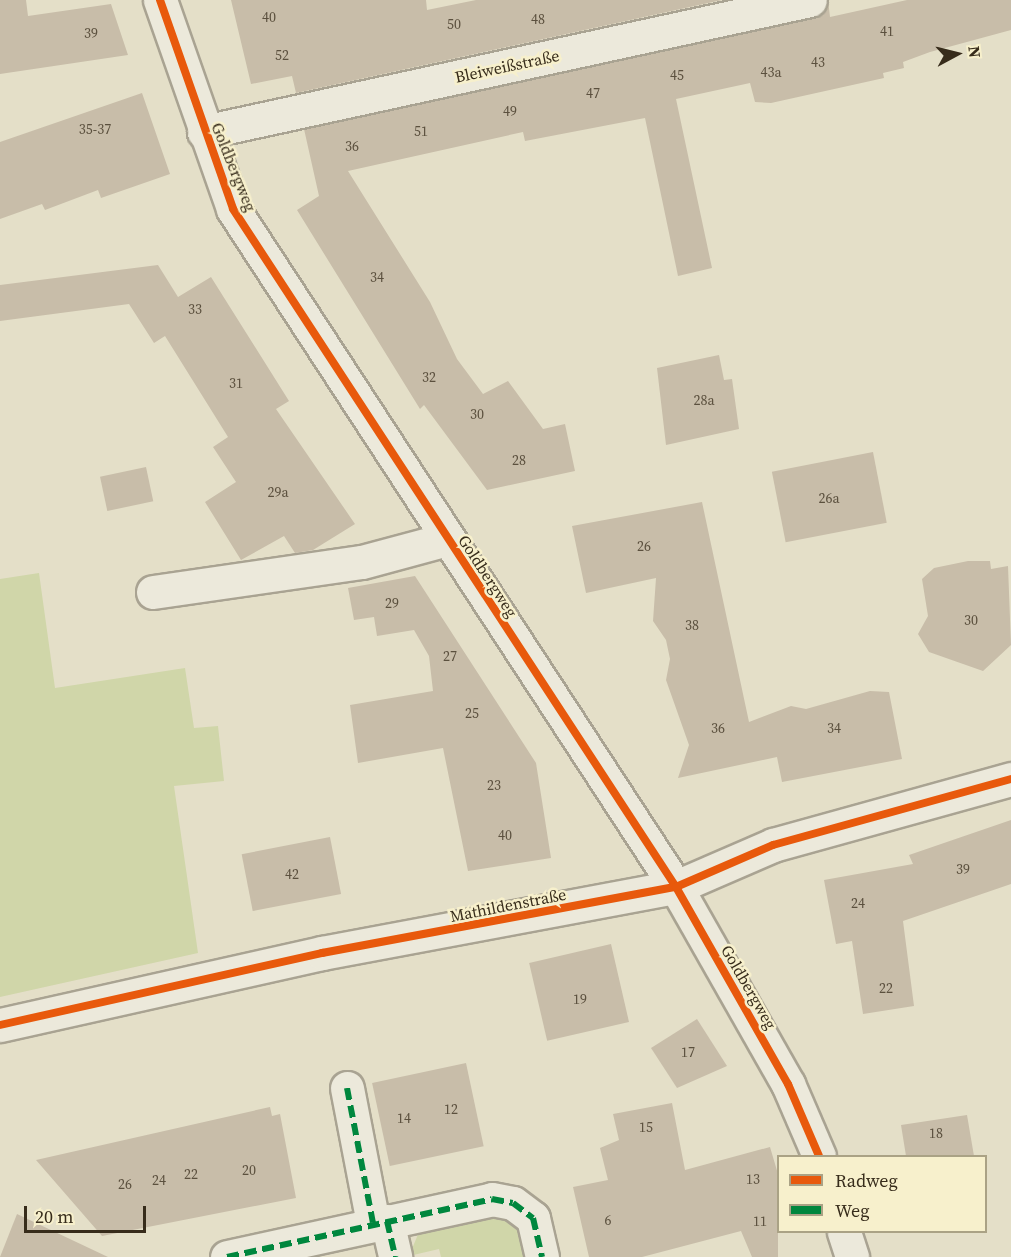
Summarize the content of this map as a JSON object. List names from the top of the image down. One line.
{"streets":{"street":["Bleiweißstraße","Goldbergweg","Mathildenstraße"]},"crossings":[["Bleiweißstraße","Goldbergweg"],["Goldbergweg","Mathildenstraße"]],"house_numbers":["40","48","50","41","39","52","43","43a","45","47","49","35-37","51","36","34","33","32","31","28a","30","28","29a","26a","26","29","30","38","27","25","36","34","23","40","39","42","24","22","19","17","12","14","15","18","20","22","13","24","26","6","11"],"legend":["Radweg","Weg"],"scale_bar":"20 m","north":"right"}
